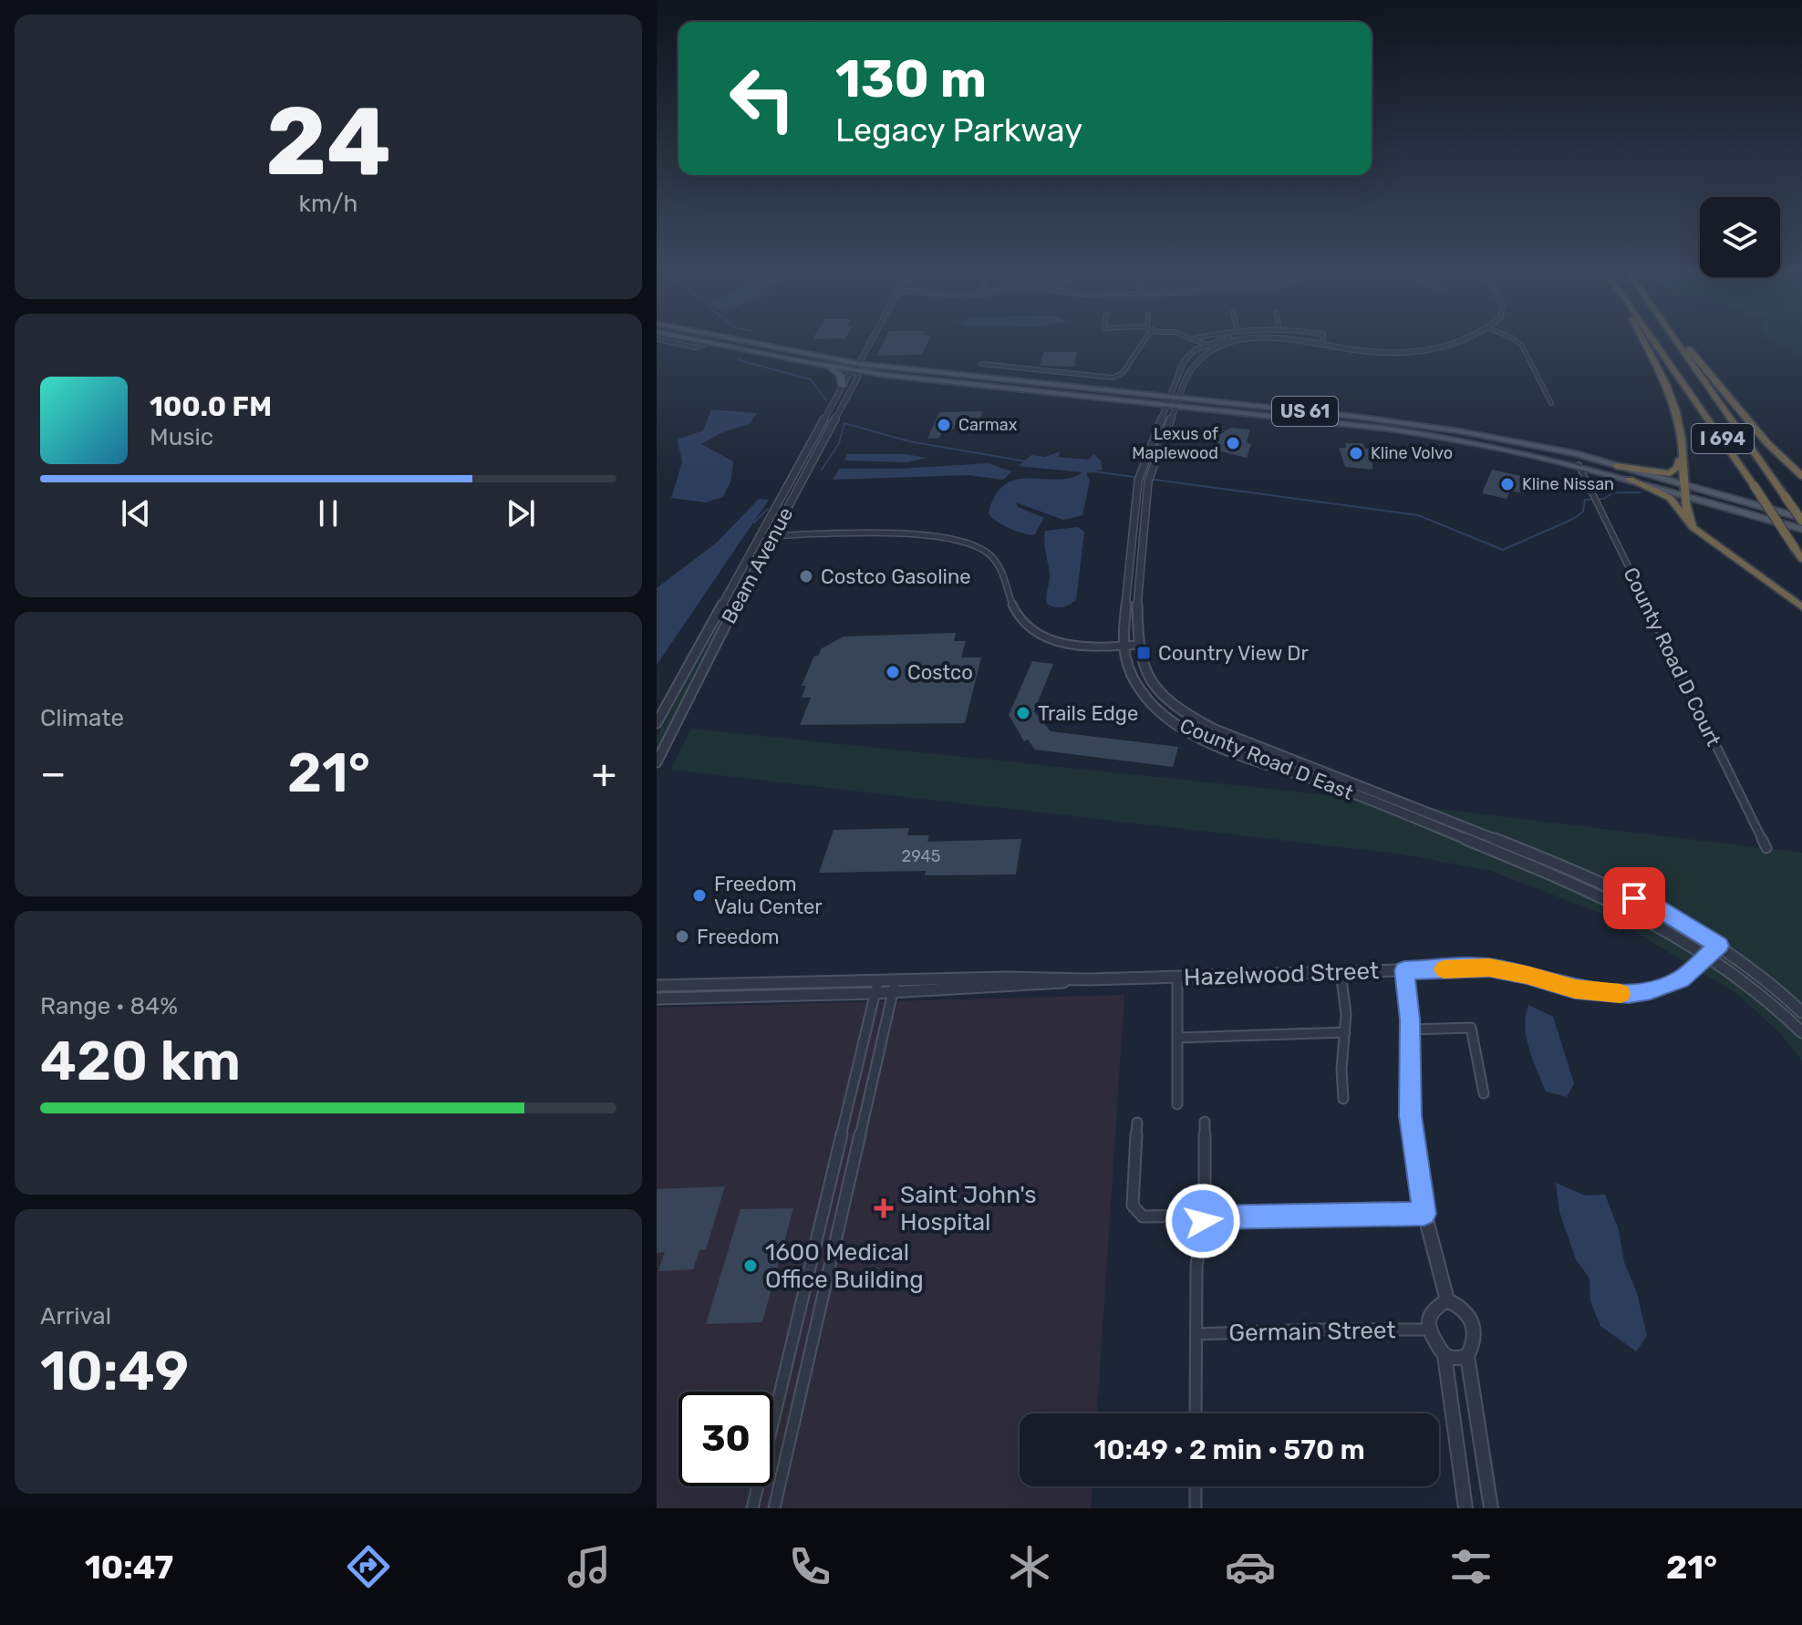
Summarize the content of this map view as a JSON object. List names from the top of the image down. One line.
{"streets":{"highway":["I 694"],"main road":["US 61"],"street":["Beam Avenue","County Road D Court","County Road D East","Hazelwood Street","Germain Street"]},"crossings":[["US 61","I 694"],["US 61","Beam Avenue"],["US 61","County Road D Court"],["US 61","County Road D East"],["County Road D East","Hazelwood Street"]],"places":{"other":["Carmax","Lexus of Maplewood","Kline Volvo","Kline Nissan","Costco Gasoline","Costco","Trails Edge","Freedom Valu Center","Freedom","1600 Medical Office Building"],"transit":["Country View Dr"],"health":["Saint John's Hospital"]},"house_numbers":["2945"],"page":{"tile":[["24","km/h"],"Climate",["Range · 84%","420 km"],["Arrival","10:49"]],"turn":["130 m","Legacy Parkway"],"song":["100.0 FM","Music"],"heat":["−","21°","+"],"limit":"30","trip":"10:49 · 2 min · 570 m","tabs":["10:47","21°"]}}
